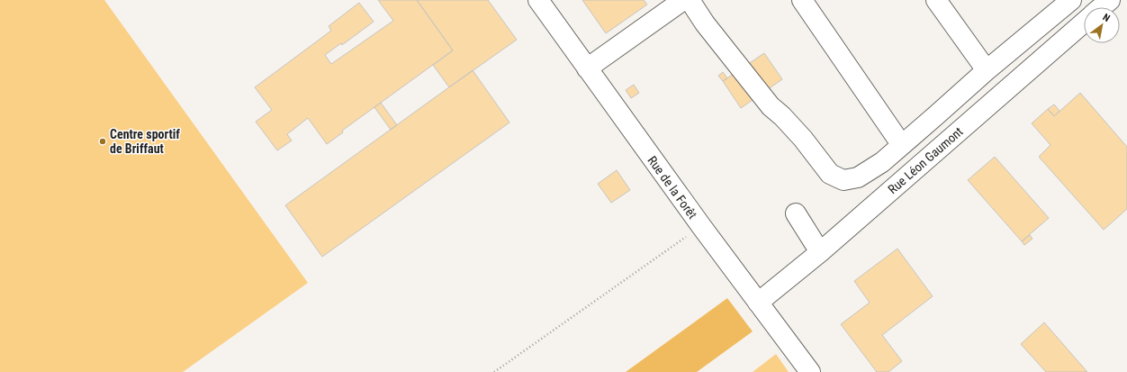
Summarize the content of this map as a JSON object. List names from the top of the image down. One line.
{"streets":{"street":["Rue Léon Gaumont","Rue de la Forêt"]},"crossings":[["Rue Léon Gaumont","Rue de la Forêt"]],"places":["Centre sportif de Briffaut"],"north":"top right"}
